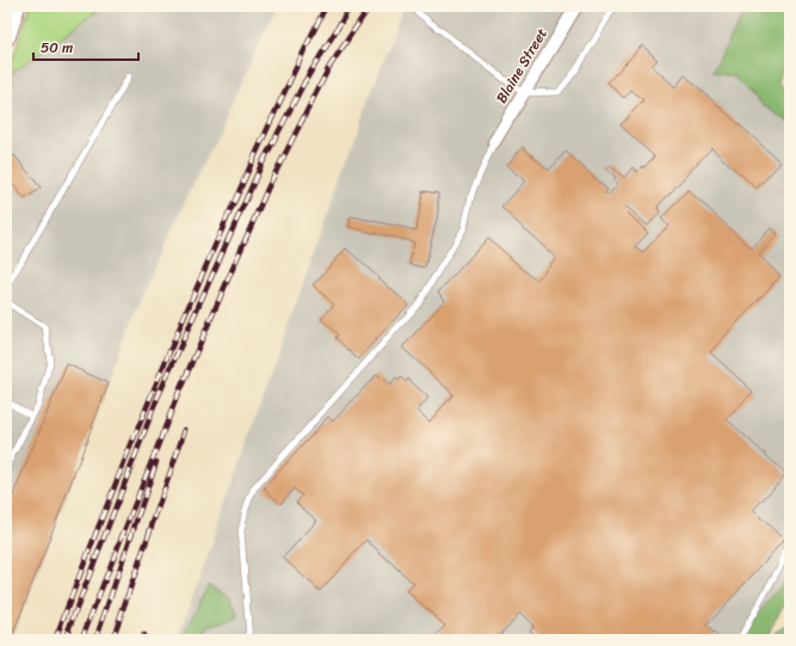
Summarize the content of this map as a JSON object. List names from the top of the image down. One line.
{"streets":{"street":["Blaine Street"]},"scale_bar":"50 m"}
